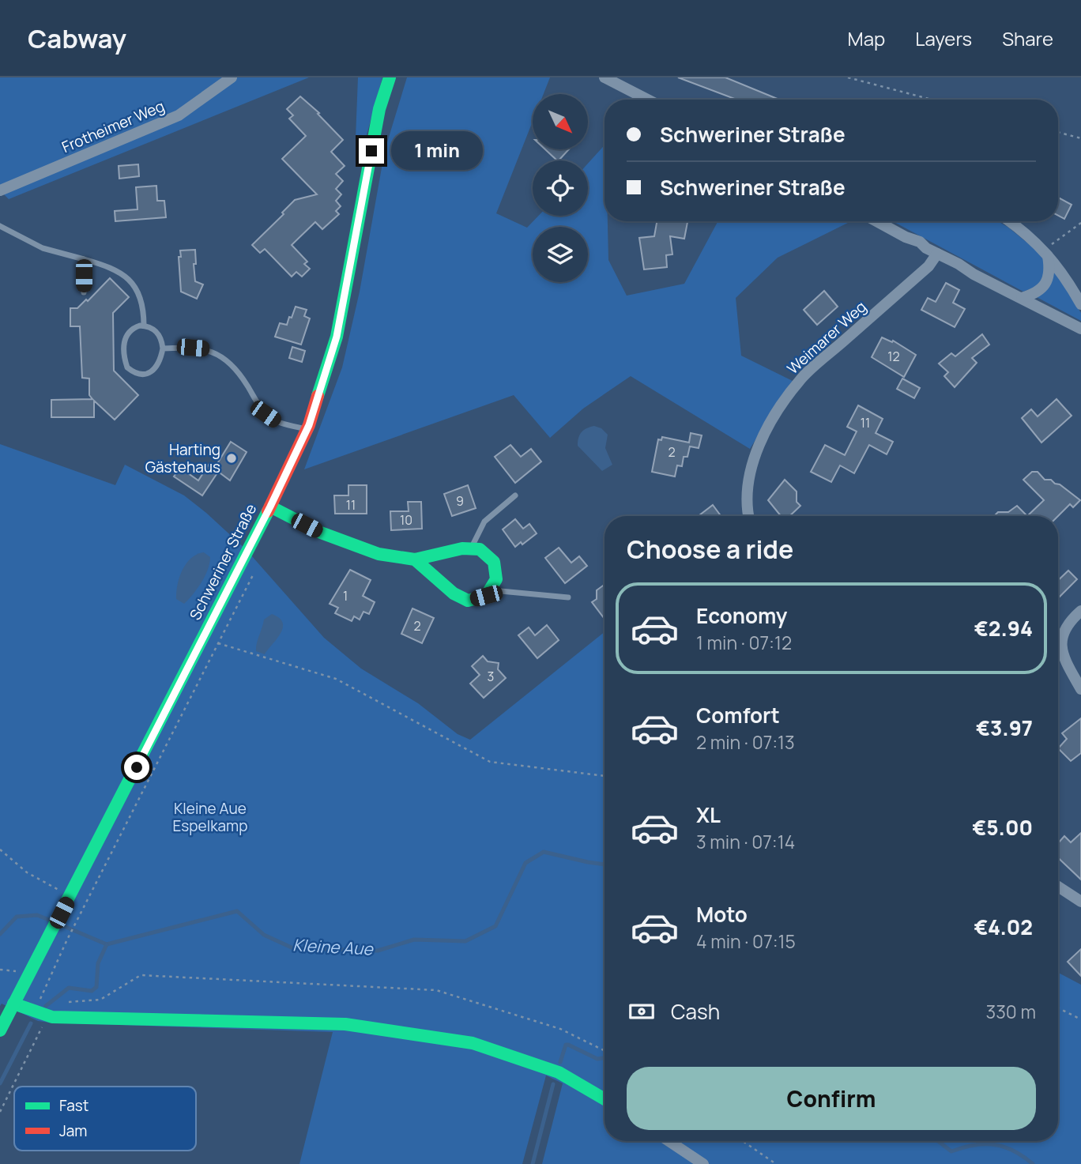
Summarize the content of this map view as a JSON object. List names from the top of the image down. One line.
{"streets":{"street":["Frotheimer Weg","Weimarer Weg","Schweriner Straße"]},"water":["Kleine Aue"],"parks":["Kleine Aue Espelkamp"],"places":["Harting Gästehaus"],"house_numbers":["12","11","2","9","11","10","1","2","3"],"legend":["Fast","Jam"],"north":"bottom right","page":{"header":"Cabway","nav":["Map","Layers","Share"],"banner":["Schweriner Straße","Schweriner Straße"],"bubble":"1 min","heading":"Choose a ride","list":[{"name":"Economy","note":"1 min · 07:12","value":"€2.94"},{"name":"Comfort","note":"2 min · 07:13","value":"€3.97"},{"name":"XL","note":"3 min · 07:14","value":"€5.00"},{"name":"Moto","note":"4 min · 07:15","value":"€4.02"}],"pay":["Cash","330 m"],"buttons":"Confirm"}}
